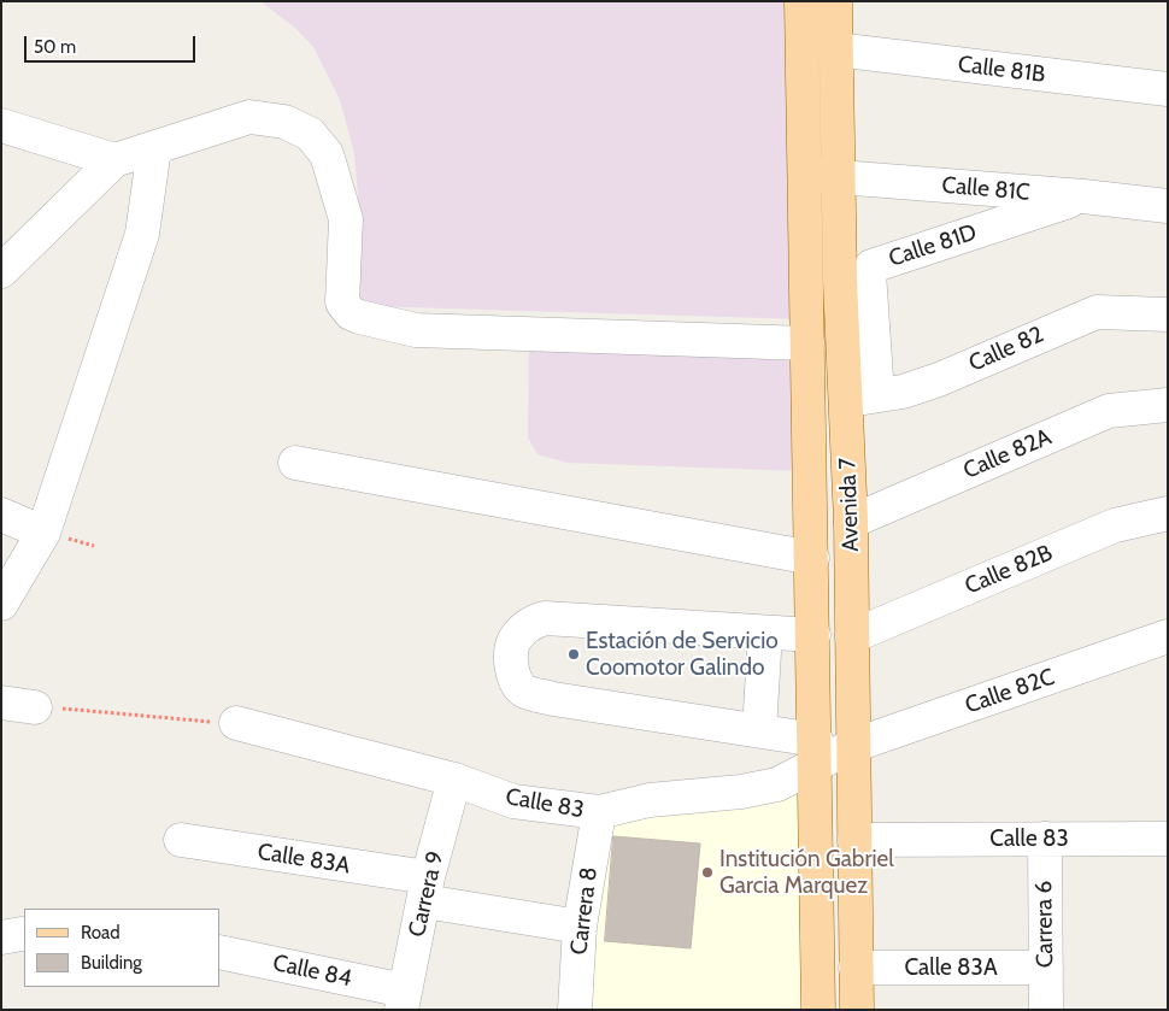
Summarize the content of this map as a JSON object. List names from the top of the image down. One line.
{"streets":{"main road":["Avenida 7"],"street":["Calle 81B","Calle 81C","Calle 81D","Calle 82","Calle 82A","Calle 82B","Calle 82C","Calle 83","Calle 83A","Carrera 9","Carrera 8","Carrera 6","Calle 84"]},"crossings":[["Calle 81B","Avenida 7"],["Calle 81C","Calle 81D"],["Calle 81C","Avenida 7"],["Calle 81D","Calle 82"],["Calle 81D","Avenida 7"],["Calle 82","Avenida 7"],["Calle 82A","Avenida 7"],["Avenida 7","Calle 82B"],["Avenida 7","Calle 82C"],["Avenida 7","Calle 83"],["Avenida 7","Calle 83A"],["Calle 82C","Calle 83"],["Calle 83","Carrera 9"],["Calle 83","Carrera 8"],["Calle 83","Carrera 6"],["Calle 83A","Carrera 9"],["Calle 83A","Carrera 8"],["Calle 83A","Carrera 6"],["Carrera 9","Calle 84"]],"places":["Estación de Servicio Coomotor Galindo","Institución Gabriel Garcia Marquez"],"legend":["Road","Building"],"scale_bar":"50 m"}
